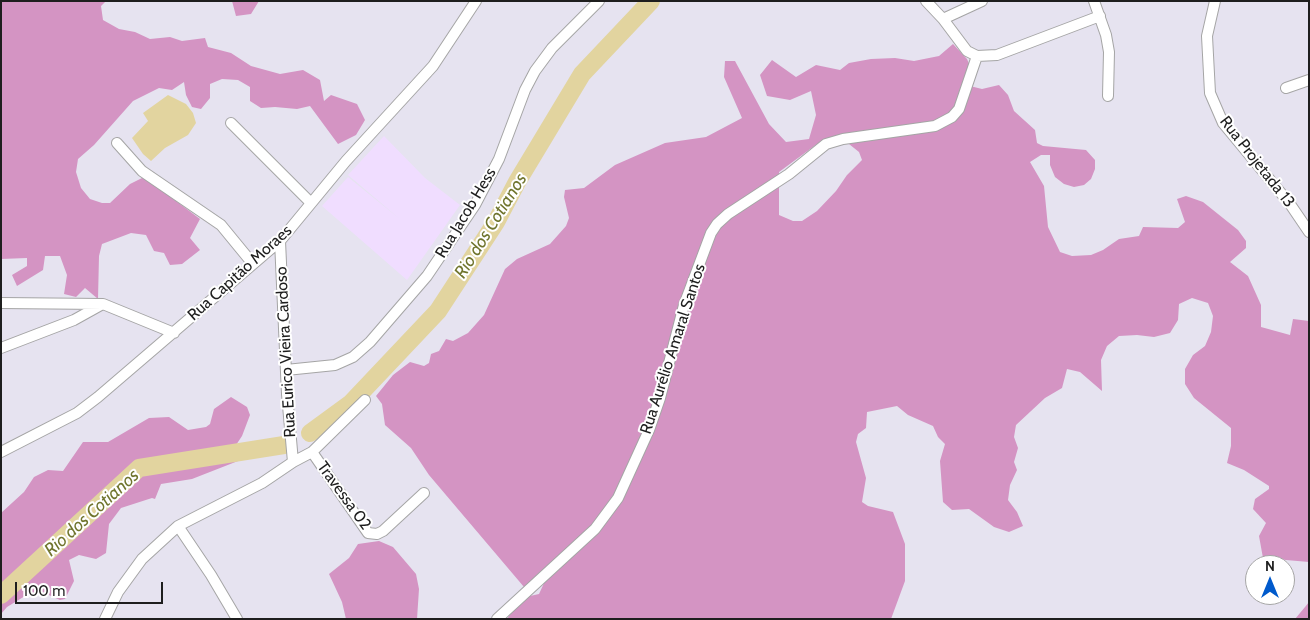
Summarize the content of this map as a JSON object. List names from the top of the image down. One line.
{"streets":{"street":["Rua Projetada 13","Rua Jacob Hess","Rua Capitão Moraes","Rua Aurélio Amaral Santos","Rua Eurico Vieira Cardoso","Travessa 02"]},"crossings":[["Rua Jacob Hess","Rua Eurico Vieira Cardoso"],["Rua Capitão Moraes","Rua Eurico Vieira Cardoso"],["Rua Eurico Vieira Cardoso","Travessa 02"]],"water":["Rio dos Cotianos"],"scale_bar":"100 m","north":"top"}
